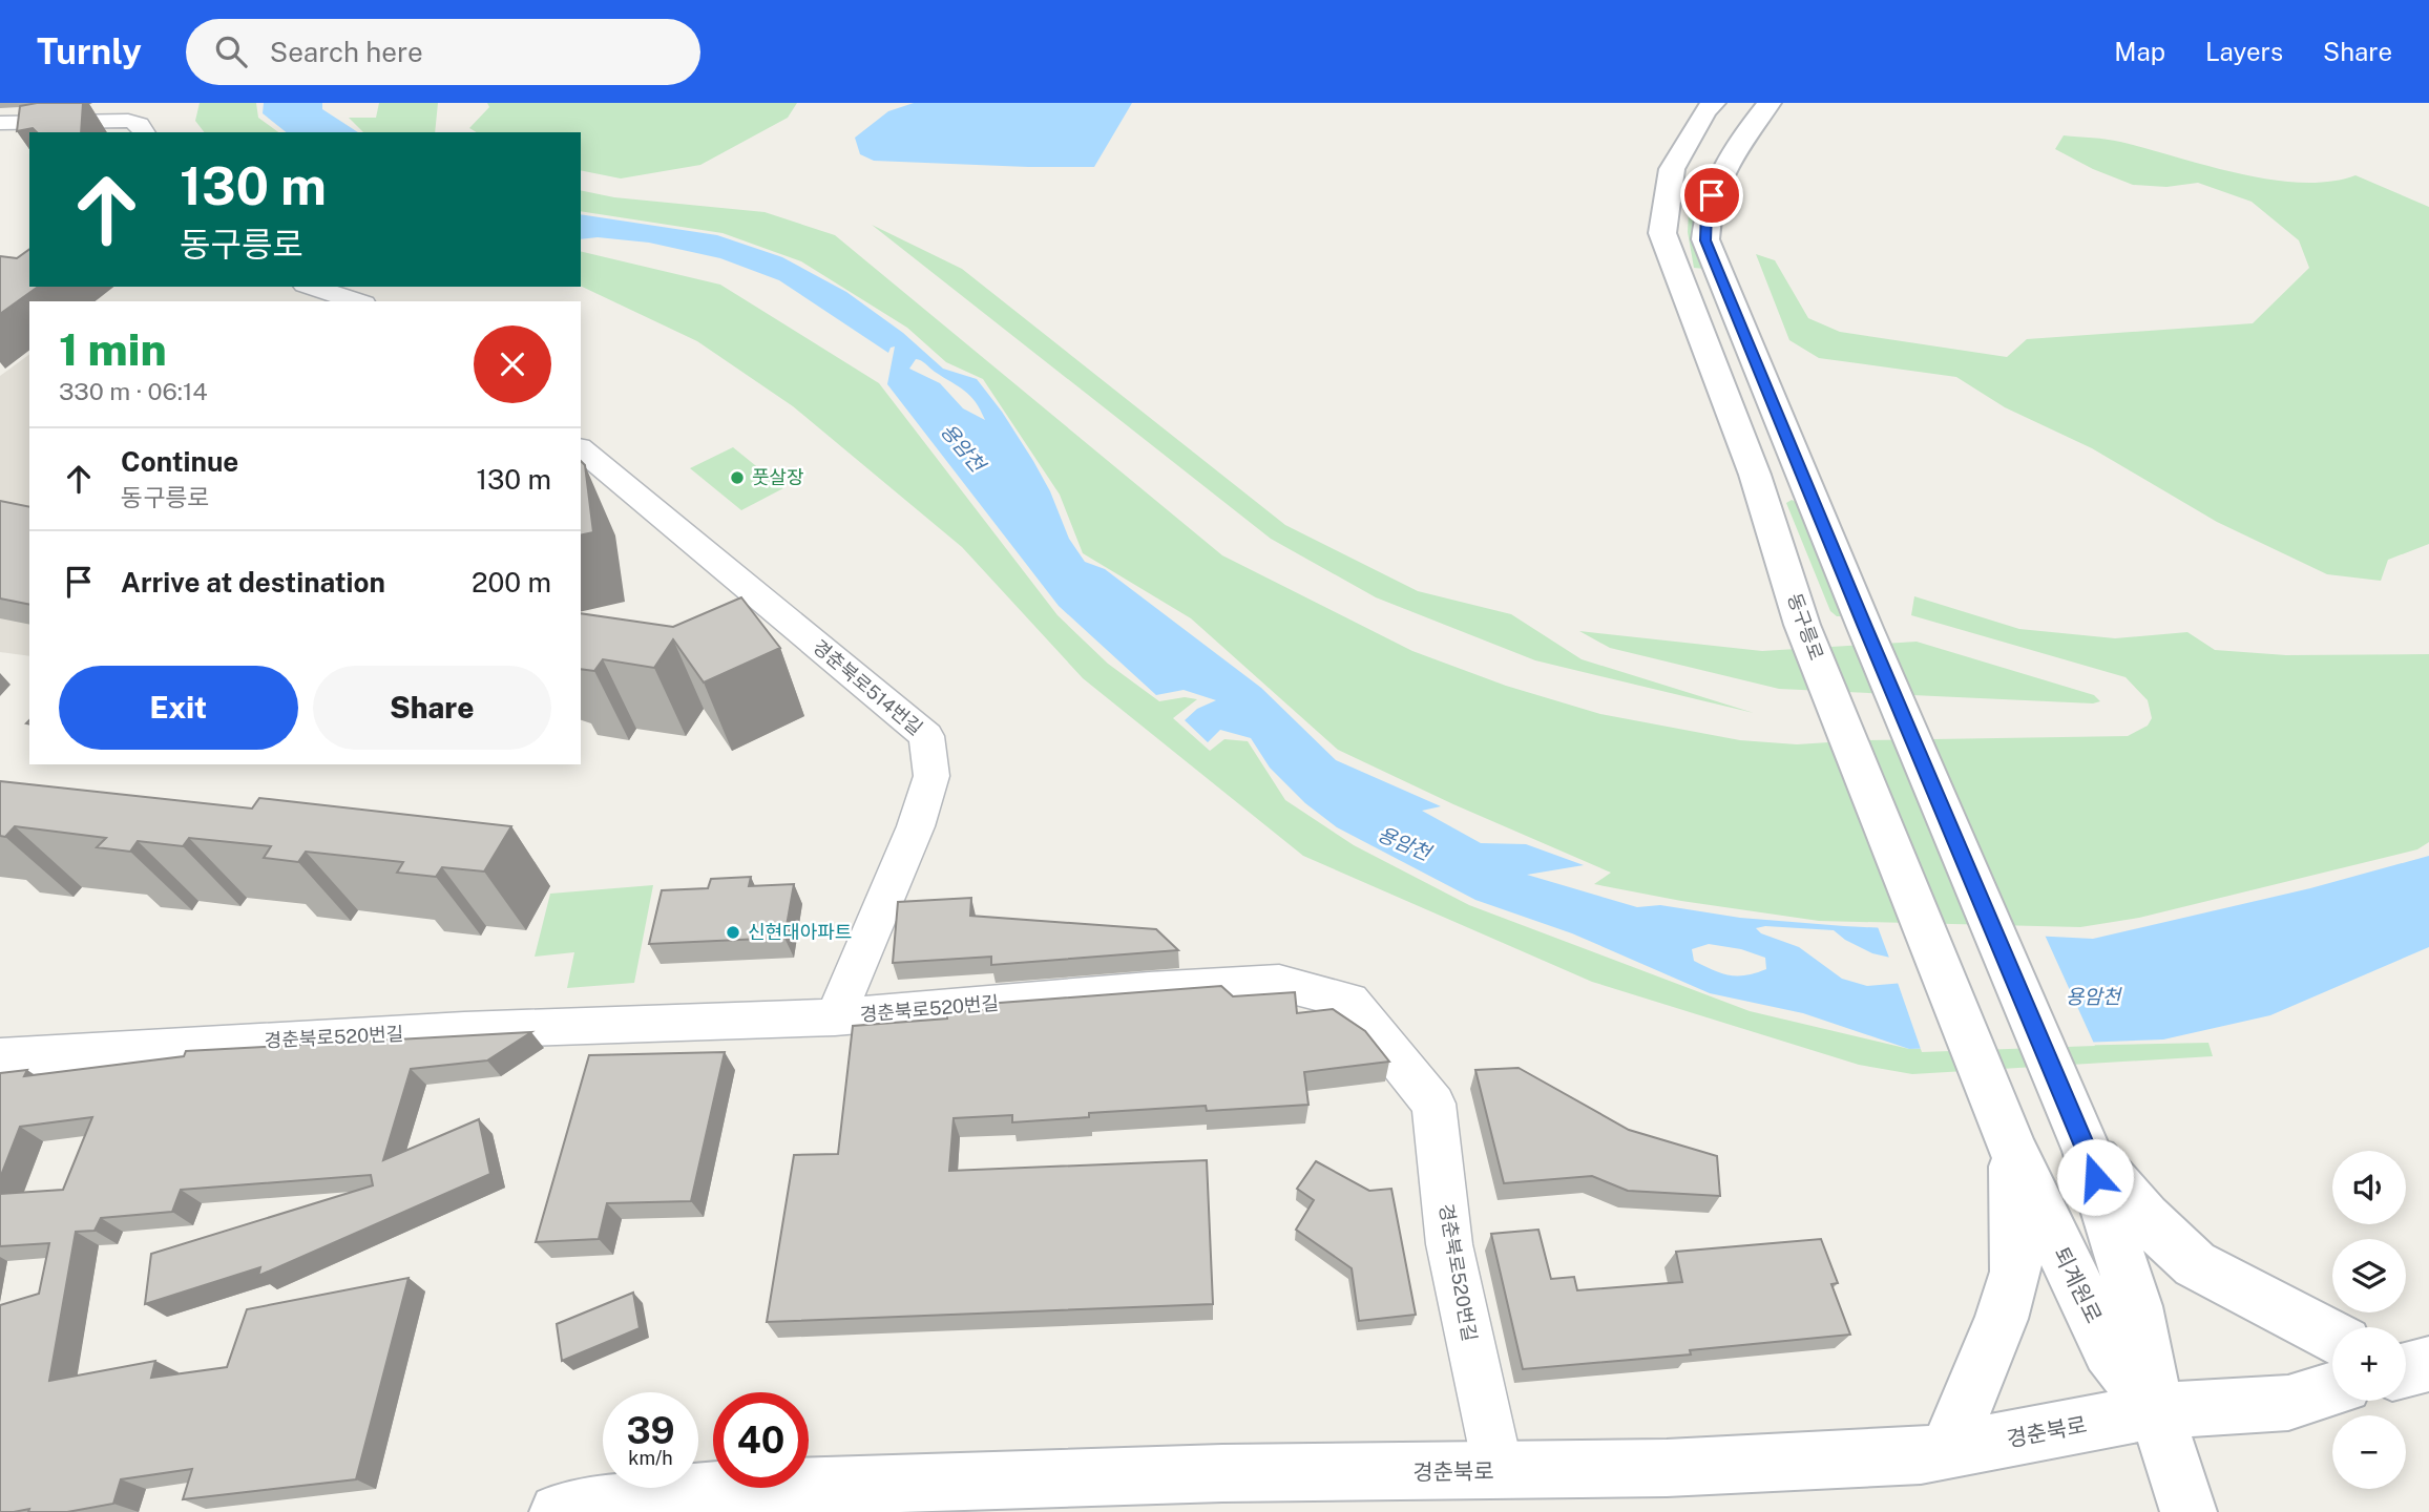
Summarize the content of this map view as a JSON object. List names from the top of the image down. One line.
{"streets":{"street":["동구릉로","경춘북로514번길","경춘북로520번길","퇴계원로","경춘북로"]},"crossings":[["동구릉로","퇴계원로"],["경춘북로514번길","경춘북로520번길"],["경춘북로520번길","경춘북로"],["퇴계원로","경춘북로"]],"water":["용암천"],"places":["풋살장","신현대아파트"],"page":{"header":"Turnly","search":"Search here","nav":["Map","Layers","Share"],"turn":["130 m","동구릉로"],"heading":["1 min","330 m · 06:14"],"list":[{"name":"Continue","note":"동구릉로","value":"130 m"},{"name":"Arrive at destination","value":"200 m"}],"buttons":["Exit","Share"],"map_buttons":["+","−"],"speed":"39 km/h","limit":"40"}}
